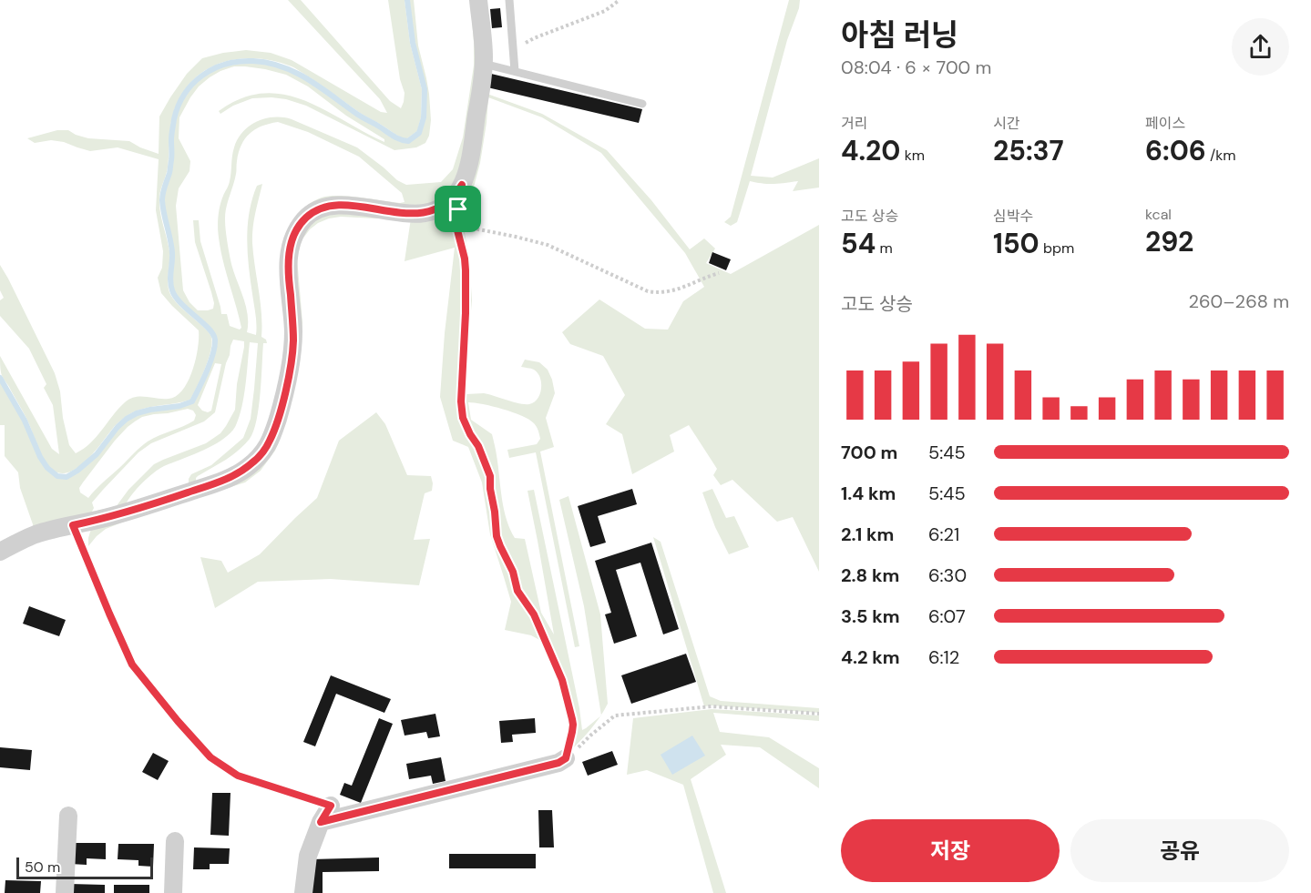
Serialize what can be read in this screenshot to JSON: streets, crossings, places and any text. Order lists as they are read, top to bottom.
{
  "scale_bar": "50 m",
  "page": {
    "heading": ["아침 러닝", "08:04 · 6 × 700 m"],
    "stats": [
      ["거리", "4.20 km"],
      ["시간", "25:37"],
      ["페이스", "6:06 /km"],
      ["고도 상승", "54 m"],
      ["심박수", "150 bpm"],
      ["kcal", "292"]
    ],
    "chart": ["고도 상승", "260–268 m"],
    "list": [
      {
        "name": "700 m",
        "note": "5:45"
      },
      {
        "name": "1.4 km",
        "note": "5:45"
      },
      {
        "name": "2.1 km",
        "note": "6:21"
      },
      {
        "name": "2.8 km",
        "note": "6:30"
      },
      {
        "name": "3.5 km",
        "note": "6:07"
      },
      {
        "name": "4.2 km",
        "note": "6:12"
      }
    ],
    "buttons": ["저장", "공유"],
    "scale": "50 m"
  }
}
